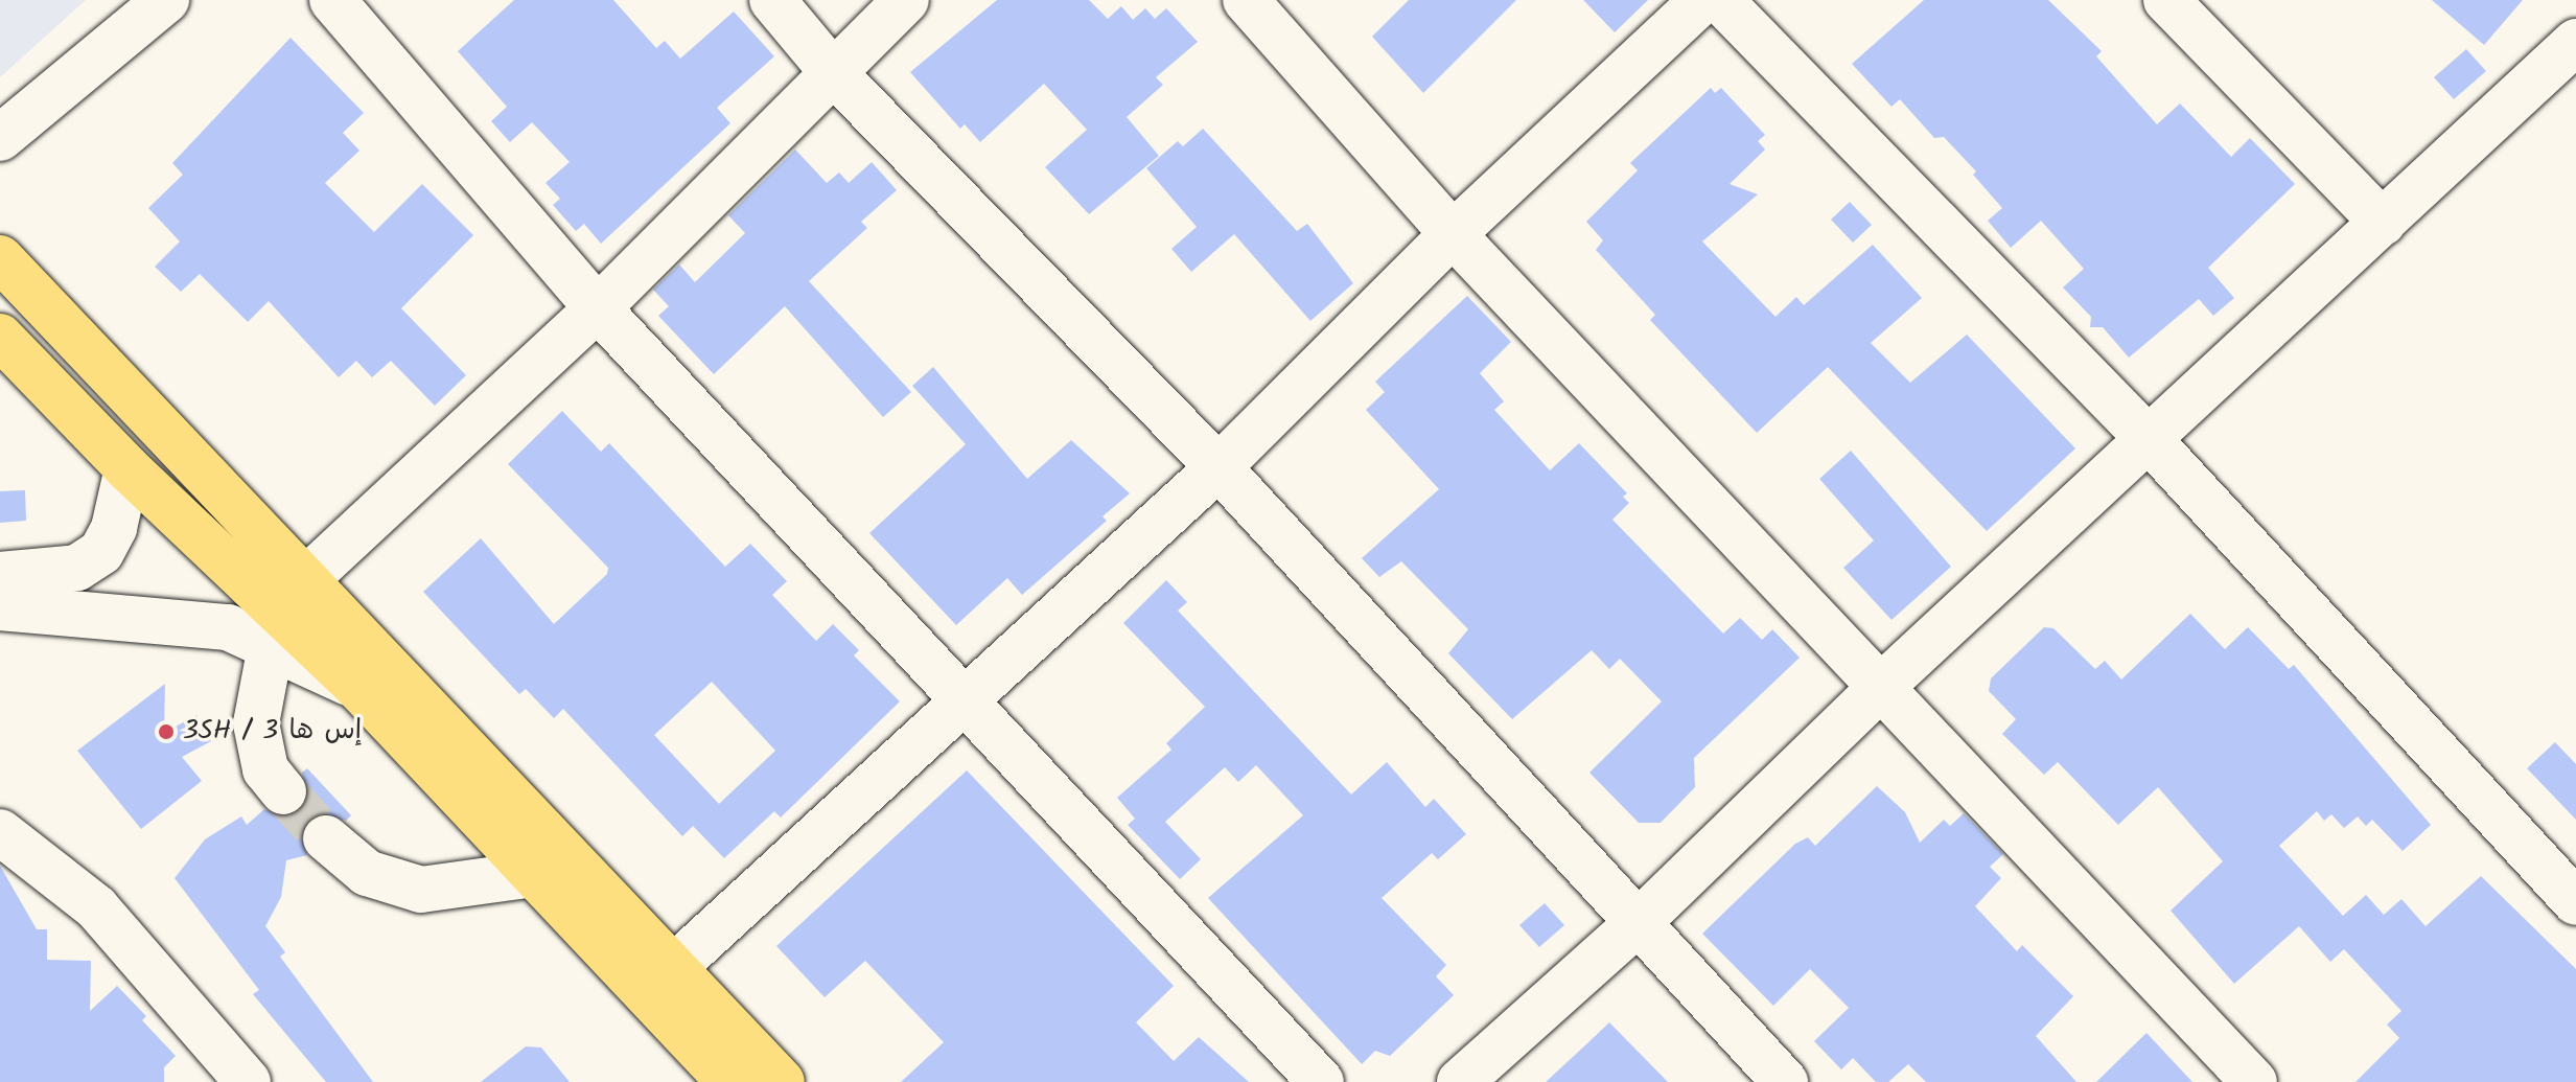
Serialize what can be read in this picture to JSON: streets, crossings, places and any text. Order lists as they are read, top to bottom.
{
  "places": ["3SH / 3 إس ها"]
}
